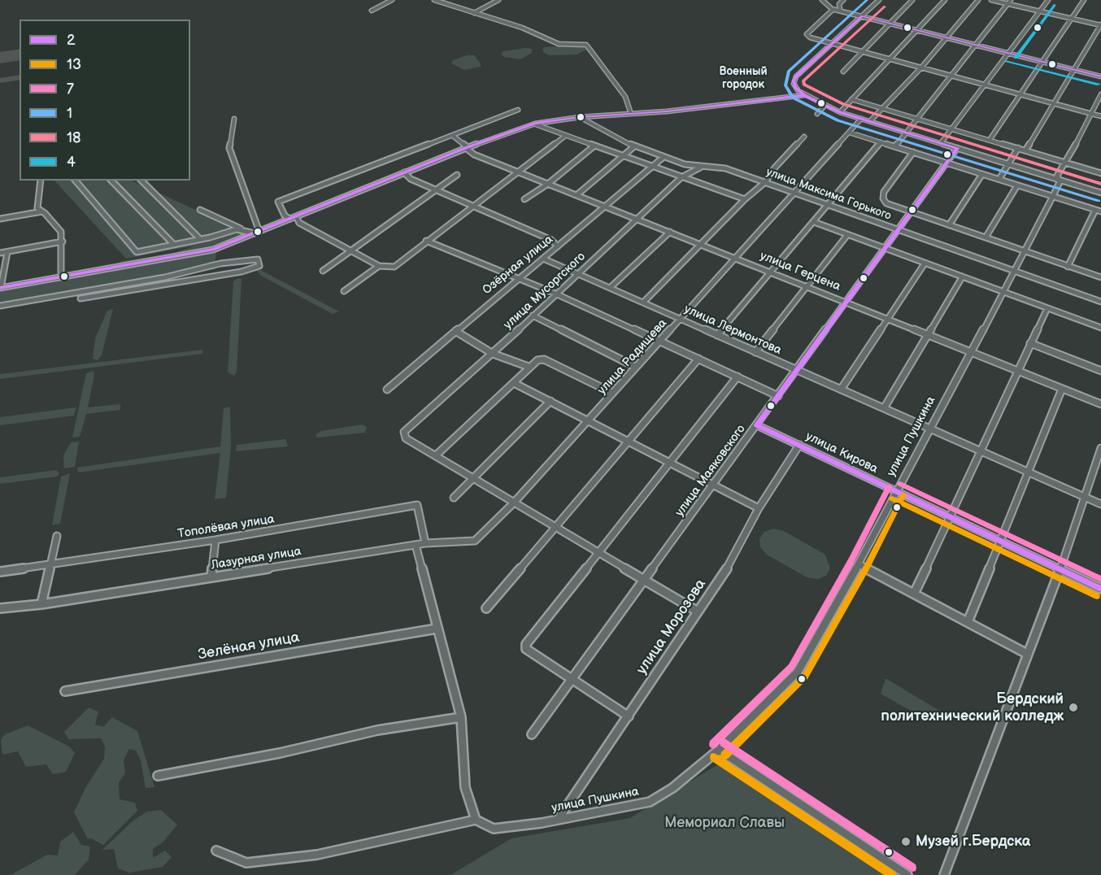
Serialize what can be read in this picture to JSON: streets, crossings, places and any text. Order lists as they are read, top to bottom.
{
  "streets": {
    "street": [
      "улица Максима Горького",
      "Озёрная улица",
      "улица Герцена",
      "улица Мусоргского",
      "улица Лермонтова",
      "улица Радищева",
      "улица Пушкина",
      "улица Кирова",
      "улица Маяковского",
      "Тополёвая улица",
      "Лазурная улица",
      "улица Морозова",
      "Зелёная улица"
    ]
  },
  "crossings": [
    ["улица Максима Горького", "Озёрная улица"],
    ["улица Максима Горького", "улица Мусоргского"],
    ["улица Максима Горького", "улица Радищева"],
    ["улица Максима Горького", "улица Пушкина"],
    ["улица Максима Горького", "улица Маяковского"],
    ["Озёрная улица", "улица Герцена"],
    ["Озёрная улица", "улица Лермонтова"],
    ["улица Герцена", "улица Мусоргского"],
    ["улица Герцена", "улица Радищева"],
    ["улица Герцена", "улица Пушкина"],
    ["улица Герцена", "улица Маяковского"],
    ["улица Мусоргского", "улица Лермонтова"],
    ["улица Лермонтова", "улица Радищева"],
    ["улица Лермонтова", "улица Пушкина"],
    ["улица Лермонтова", "улица Маяковского"],
    ["улица Радищева", "Лазурная улица"],
    ["улица Пушкина", "улица Кирова"],
    ["улица Пушкина", "улица Морозова"],
    ["улица Кирова", "улица Маяковского"],
    ["улица Кирова", "улица Морозова"],
    ["Тополёвая улица", "Лазурная улица"]
  ],
  "districts": ["Военный городок"],
  "parks": ["Мемориал Славы"],
  "places": ["Бердский политехнический колледж", "Музей г.Бердска"],
  "lines": [
    "transit line 1",
    "transit line 4",
    "transit line 18",
    "transit line 2",
    "transit line 7",
    "transit line 13"
  ],
  "legend": [
    "2",
    "13",
    "7",
    "1",
    "18",
    "4"
  ]
}
